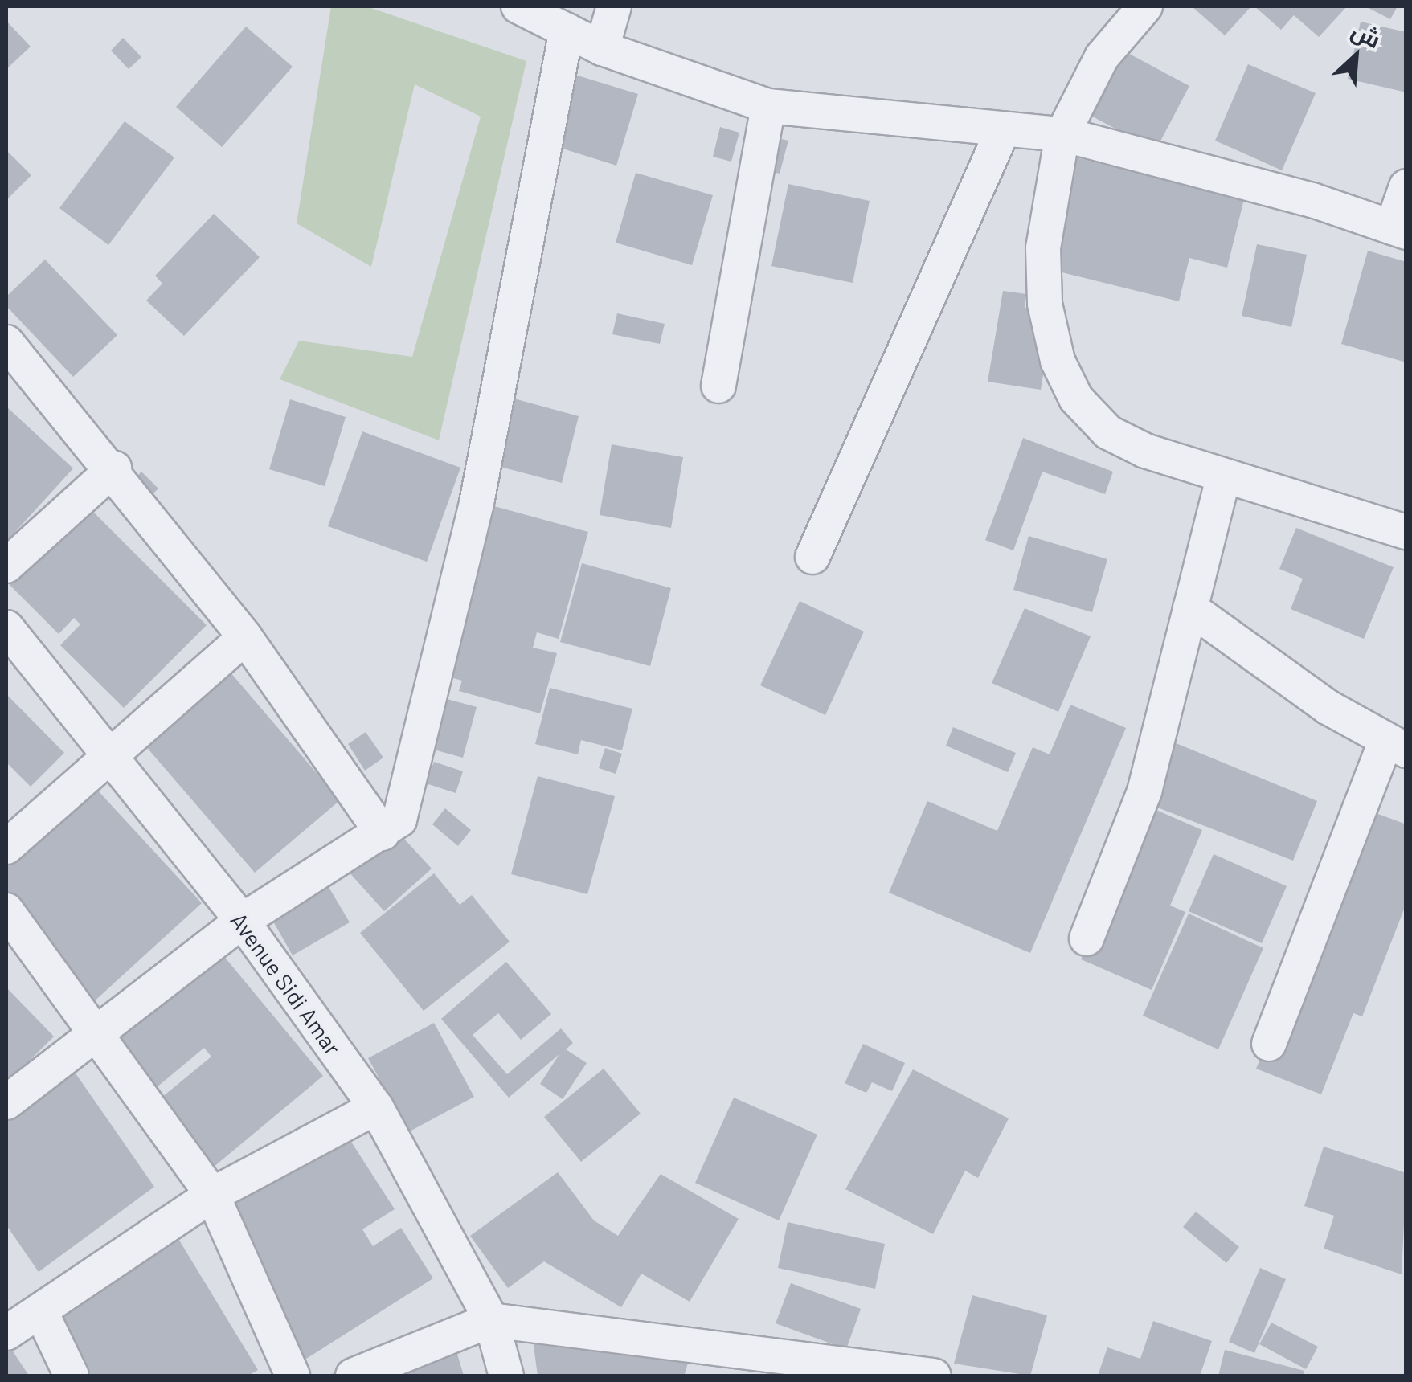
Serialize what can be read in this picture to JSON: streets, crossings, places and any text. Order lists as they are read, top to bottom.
{
  "streets": {
    "street": ["Avenue Sidi Amar"]
  },
  "north": "top right"
}
